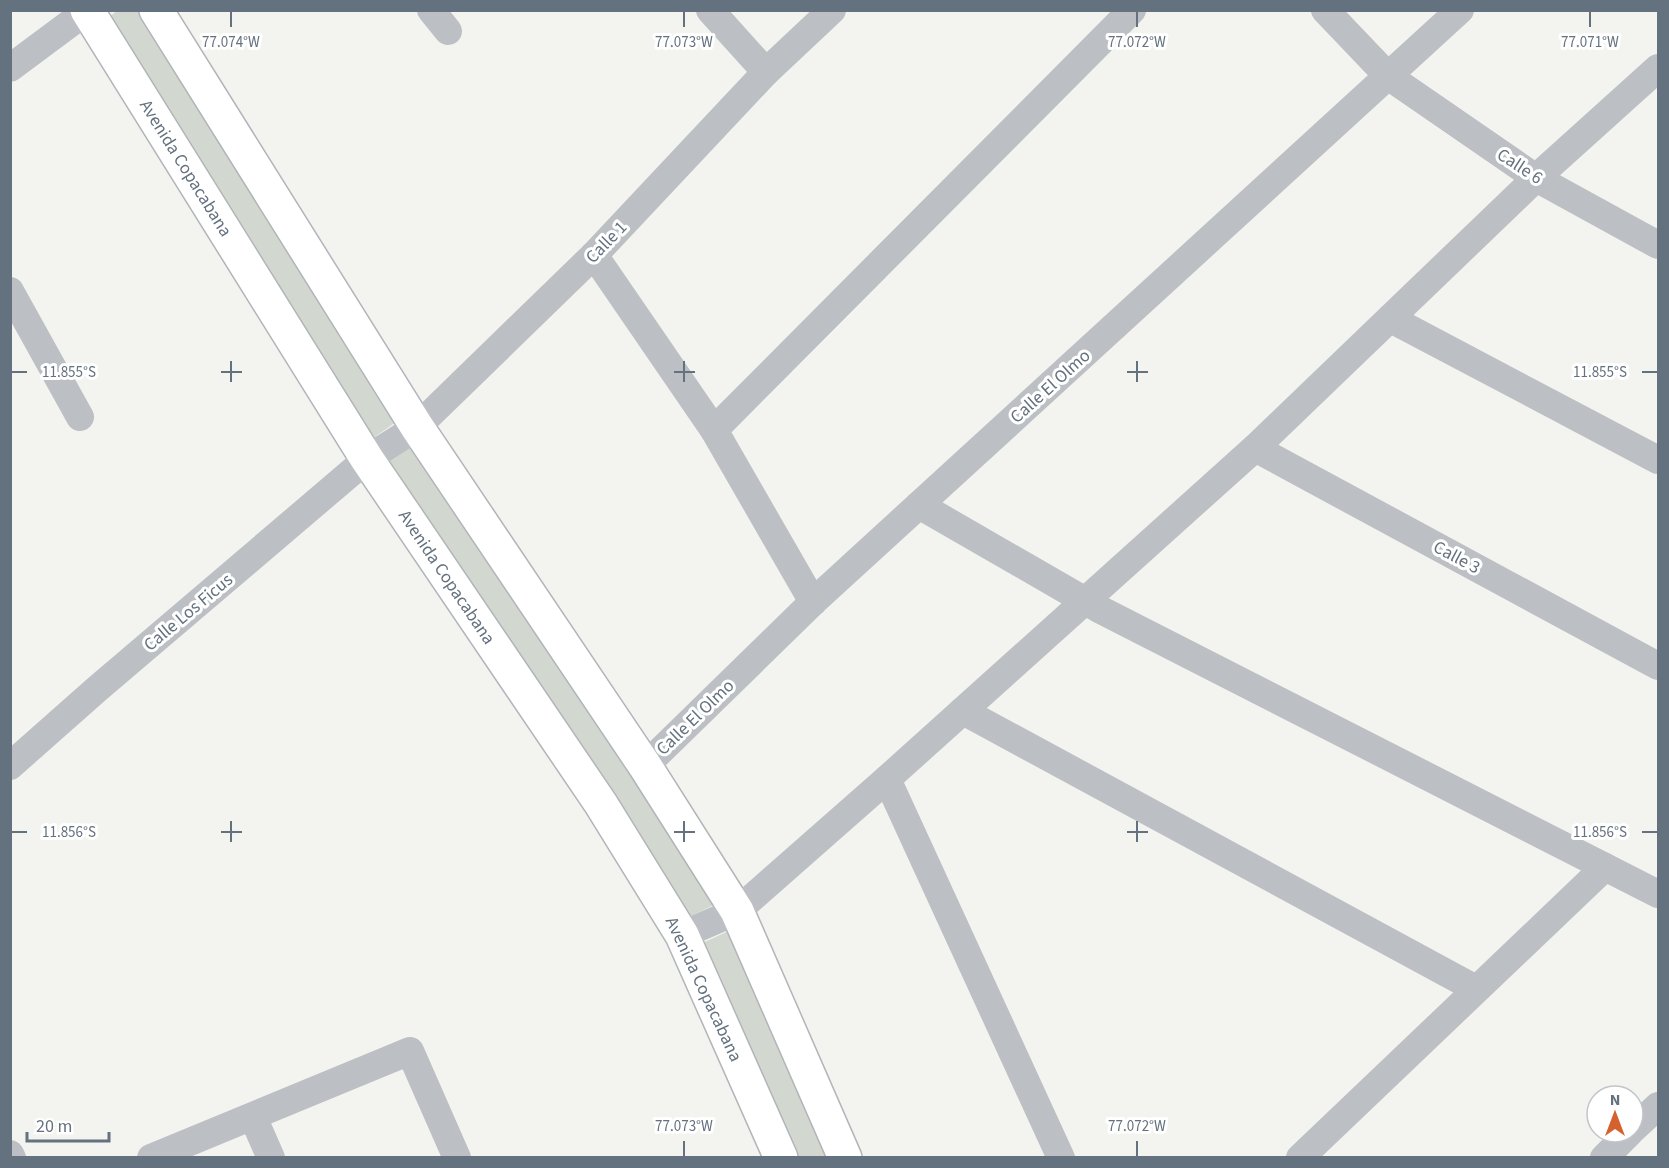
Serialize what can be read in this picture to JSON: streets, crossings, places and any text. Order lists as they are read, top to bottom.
{
  "streets": {
    "main road": ["Avenida Copacabana"],
    "street": [
      "Calle 6",
      "Calle 1",
      "Calle El Olmo",
      "Calle 3",
      "Calle Los Ficus"
    ]
  },
  "crossings": [
    ["Calle 6", "Calle El Olmo"],
    ["Avenida Copacabana", "Calle 1"],
    ["Avenida Copacabana", "Calle Los Ficus"],
    ["Calle 1", "Calle Los Ficus"]
  ],
  "scale_bar": "20 m",
  "north": "top",
  "coordinates": [
    "77.074°W",
    "77.073°W",
    "77.072°W",
    "77.071°W",
    "11.855°S",
    "11.856°S"
  ]
}
